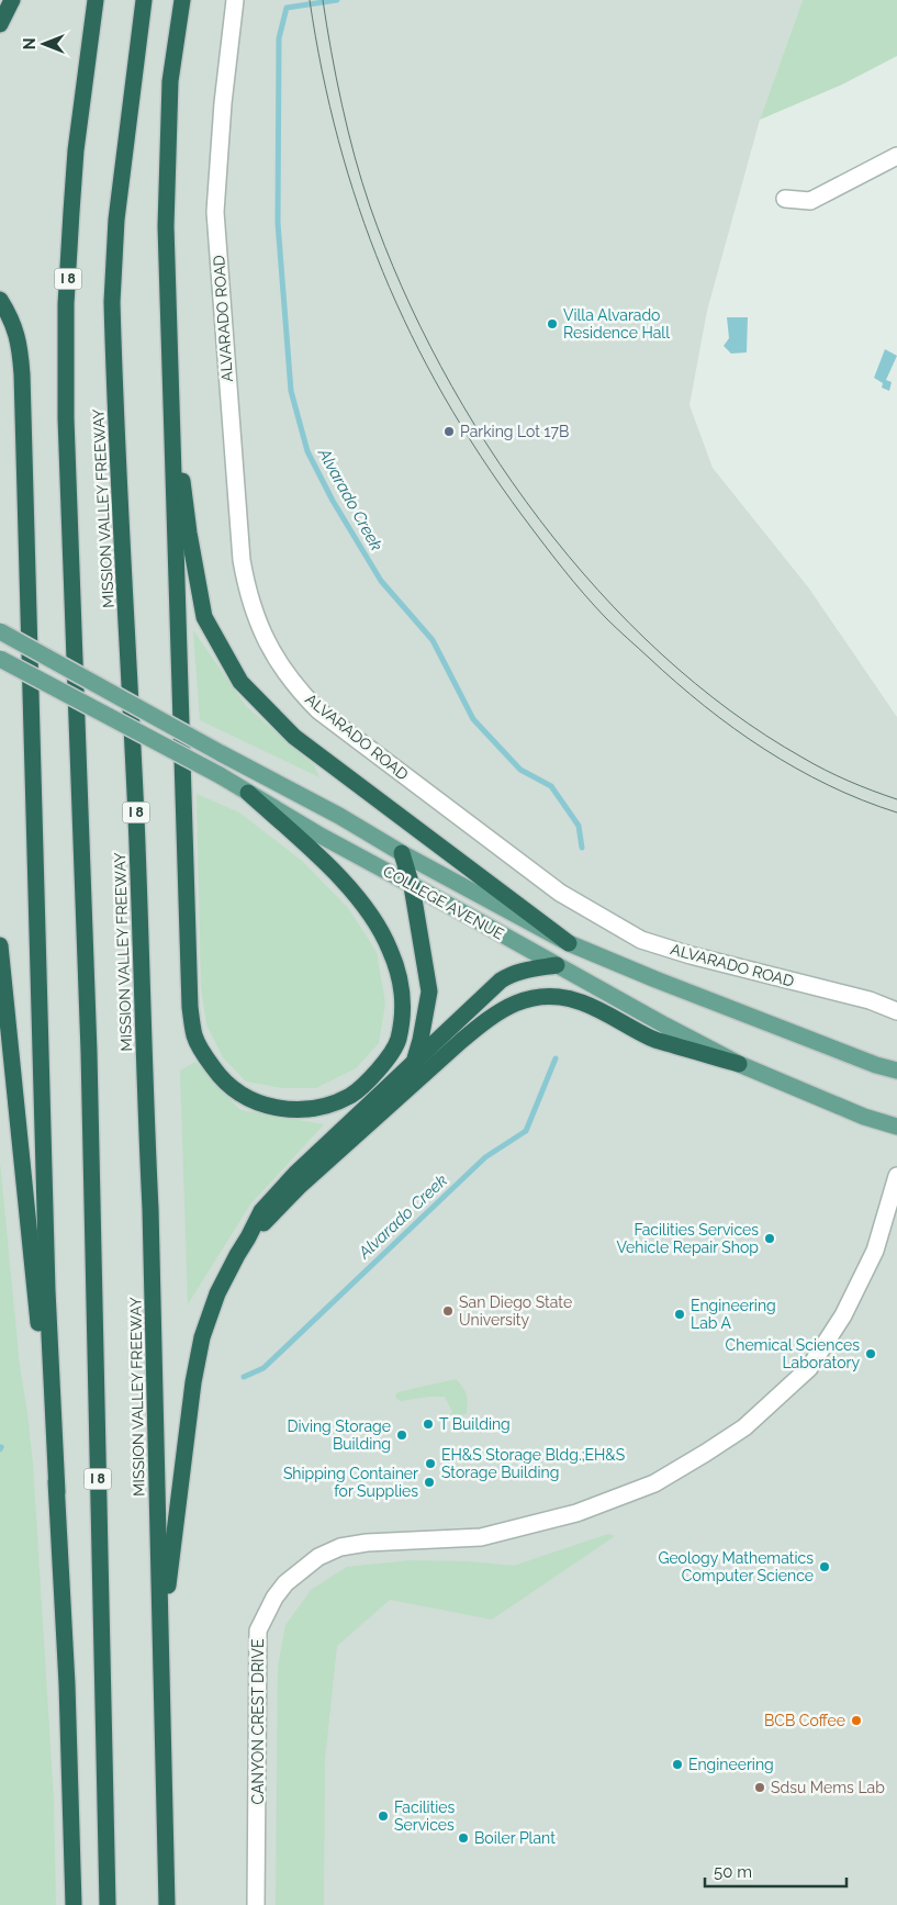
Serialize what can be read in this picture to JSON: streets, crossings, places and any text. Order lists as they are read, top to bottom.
{
  "streets": {
    "highway": ["I 8", "MISSION VALLEY FREEWAY"],
    "main road": ["COLLEGE AVENUE"],
    "street": ["ALVARADO ROAD", "CANYON CREST DRIVE"]
  },
  "water": ["Alvarado Creek"],
  "places": [
    "Villa Alvarado Residence Hall",
    "Parking Lot 17B",
    "Facilities Services Vehicle Repair Shop",
    "San Diego State University",
    "Engineering Lab A",
    "Chemical Sciences Laboratory",
    "T Building",
    "Diving Storage Building",
    "EH&S Storage Bldg.;EH&S Storage Building",
    "Shipping Container for Supplies",
    "Geology Mathematics Computer Science",
    "BCB Coffee",
    "Engineering",
    "Sdsu Mems Lab",
    "Facilities Services",
    "Boiler Plant"
  ],
  "scale_bar": "50 m",
  "north": "left"
}
